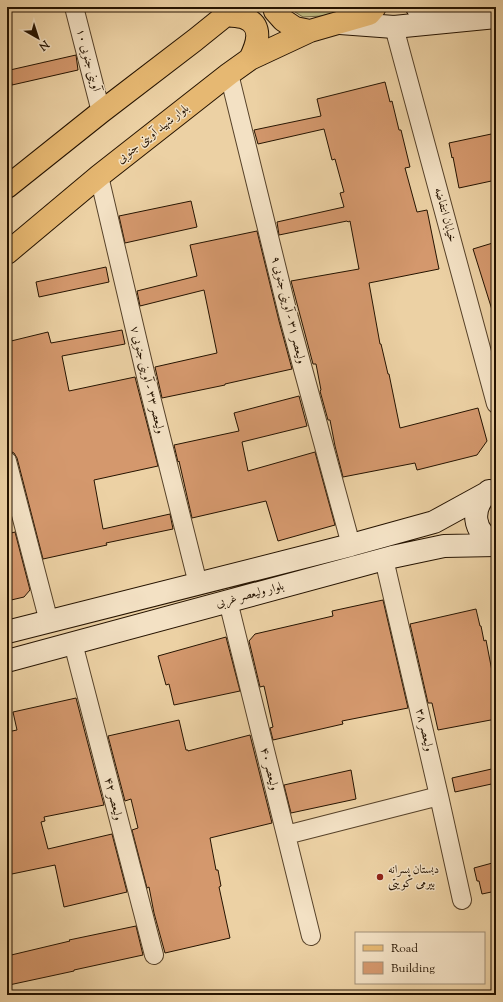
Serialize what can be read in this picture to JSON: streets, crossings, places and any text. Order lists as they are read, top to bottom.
{
  "streets": {
    "main road": ["بلوار شهید آوینی جنوبی", "بلوار ولیعصر غربی"],
    "street": [
      "آوینی جنوبی ۱۰",
      "خیابان انتفاضه",
      "ولیعصر ۳۱ - آوینی جنوبی ۹",
      "ولیعصر ۳۳ - آوینی جنوبی ۷",
      "ولیعصر ۳۸",
      "ولیعصر ۴۰",
      "ولیعصر ۴۲"
    ]
  },
  "crossings": [
    ["بلوار شهید آوینی جنوبی", "ولیعصر ۳۱ - آوینی جنوبی ۹"],
    ["بلوار شهید آوینی جنوبی", "ولیعصر ۳۳ - آوینی جنوبی ۷"],
    ["ولیعصر ۳۱ - آوینی جنوبی ۹", "بلوار ولیعصر غربی"],
    ["ولیعصر ۳۳ - آوینی جنوبی ۷", "بلوار ولیعصر غربی"],
    ["بلوار ولیعصر غربی", "ولیعصر ۳۸"],
    ["بلوار ولیعصر غربی", "ولیعصر ۴۰"],
    ["بلوار ولیعصر غربی", "ولیعصر ۴۲"]
  ],
  "places": ["دبستان پسرانه بیرمی کویتی"],
  "legend": ["Road", "Building"],
  "north": "bottom right"
}
